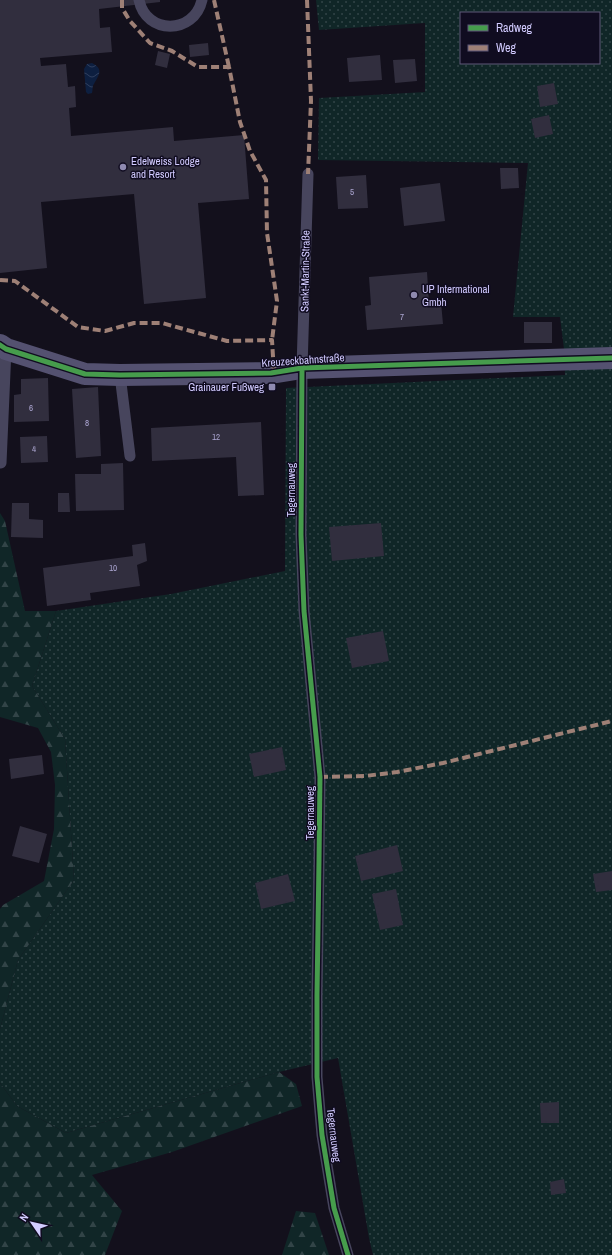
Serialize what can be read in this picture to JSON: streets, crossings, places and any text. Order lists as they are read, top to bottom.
{
  "streets": {
    "street": ["Kreuzeckbahnstraße"],
    "lane": ["Sankt-Martin-Straße", "Tegernauweg"]
  },
  "crossings": [
    ["Sankt-Martin-Straße", "Kreuzeckbahnstraße"],
    ["Sankt-Martin-Straße", "Tegernauweg"],
    ["Kreuzeckbahnstraße", "Tegernauweg"]
  ],
  "places": {
    "other": ["Edelweiss Lodge and Resort", "UP Intermational Gmbh"],
    "transit": ["Grainauer Fußweg"]
  },
  "house_numbers": [
    "5",
    "7",
    "6",
    "8",
    "12",
    "4",
    "10"
  ],
  "legend": ["Radweg", "Weg"],
  "north": "top left"
}
